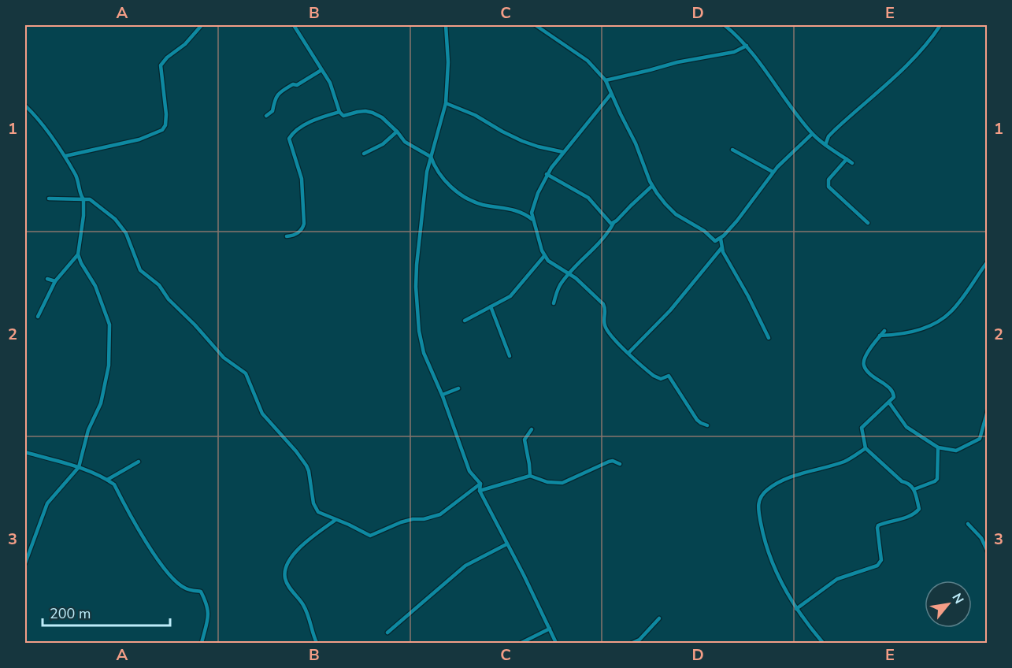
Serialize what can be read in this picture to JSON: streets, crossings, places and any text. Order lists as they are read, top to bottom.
{
  "scale_bar": "200 m",
  "north": "top right",
  "grid": {
    "columns": [
      "A",
      "B",
      "C",
      "D",
      "E"
    ],
    "rows": ["1", "2", "3"]
  }
}
